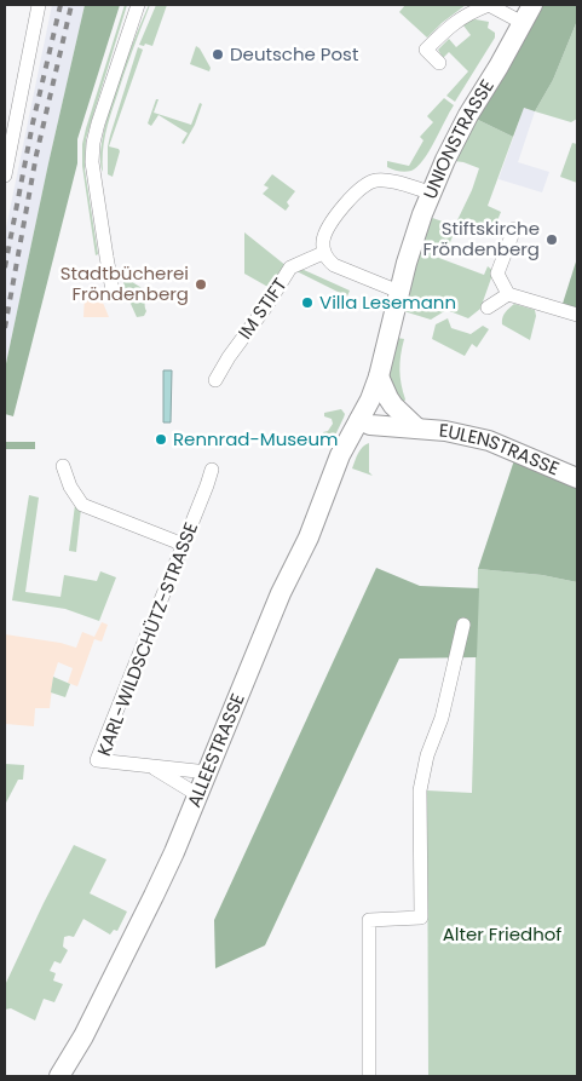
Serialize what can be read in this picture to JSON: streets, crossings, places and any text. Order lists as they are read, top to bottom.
{
  "streets": {
    "main road": ["UNIONSTRASSE", "EULENSTRASSE", "ALLEESTRASSE"],
    "street": ["IM STIFT", "KARL-WILDSCHÜTZ-STRASSE"]
  },
  "crossings": [
    ["UNIONSTRASSE", "EULENSTRASSE"],
    ["UNIONSTRASSE", "ALLEESTRASSE"],
    ["EULENSTRASSE", "ALLEESTRASSE"],
    ["KARL-WILDSCHÜTZ-STRASSE", "ALLEESTRASSE"]
  ],
  "parks": ["Alter Friedhof"],
  "places": [
    "Deutsche Post",
    "Stiftskirche Fröndenberg",
    "Stadtbücherei Fröndenberg",
    "Villa Lesemann",
    "Rennrad-Museum"
  ]
}
